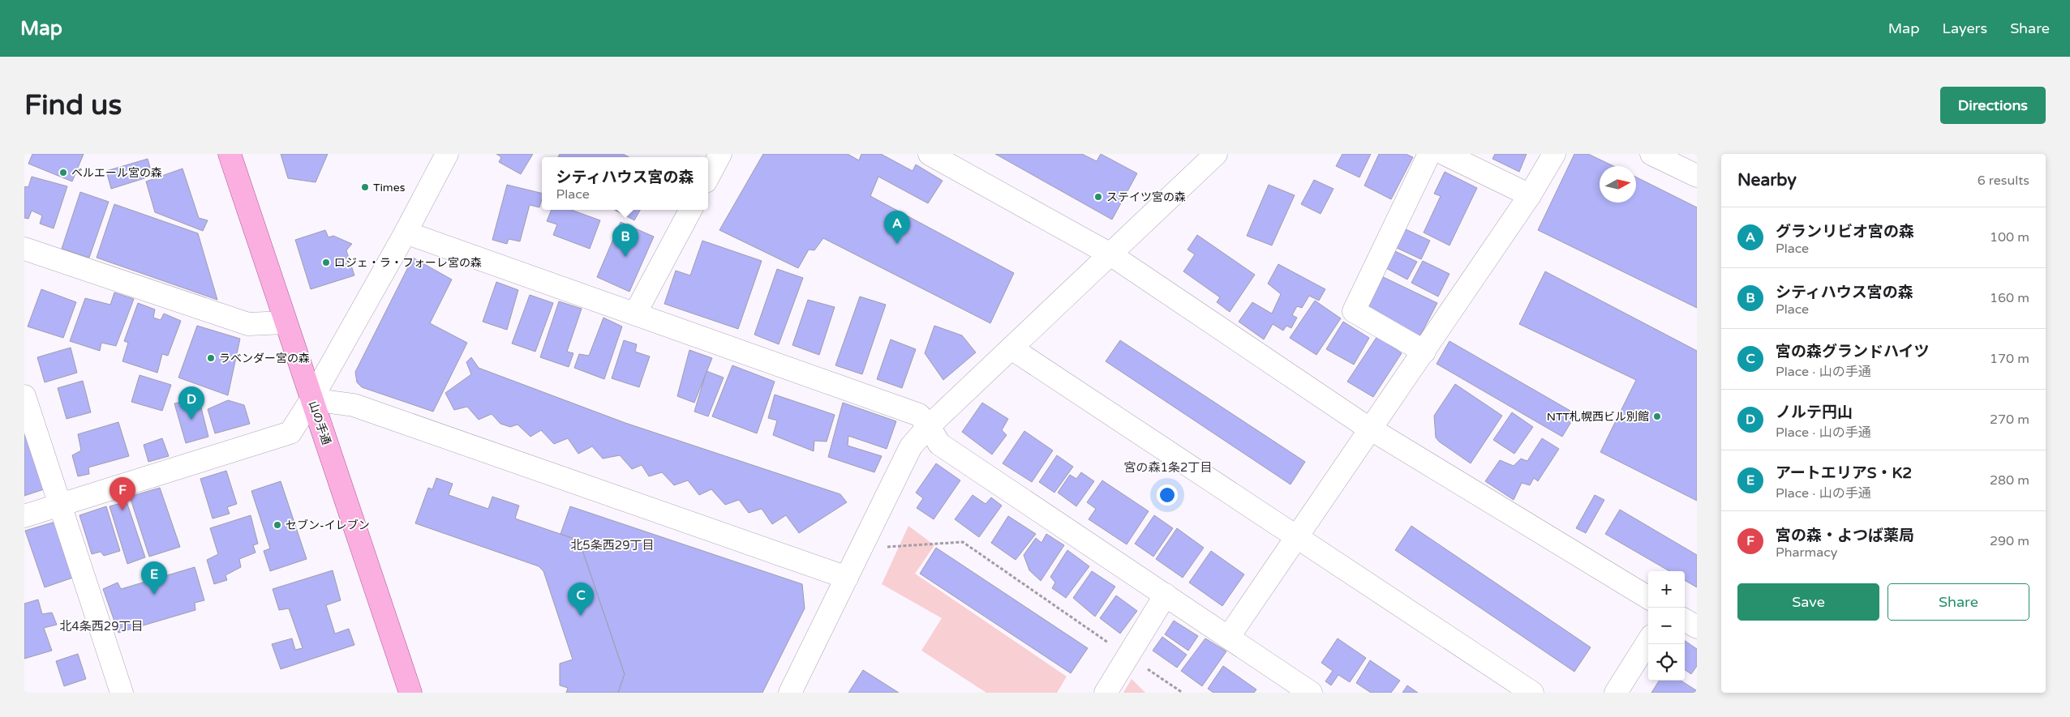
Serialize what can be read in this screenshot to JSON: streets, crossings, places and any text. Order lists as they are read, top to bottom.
{
  "streets": {
    "main road": ["山の手通"]
  },
  "districts": ["宮の森1条2丁目", "北5条西29丁目", "北4条西29丁目"],
  "places": [
    "ベルエール宮の森",
    "Times",
    "ステイツ宮の森",
    "ロジェ・ラ・フォーレ宮の森",
    "ラベンダー宮の森",
    "NTT札幌西ビル別館",
    "セブン-イレブン"
  ],
  "north": "right",
  "page": {
    "header": "Map",
    "nav": ["Map", "Layers", "Share"],
    "buttons": [
      "Directions",
      ["Save", "Share"]
    ],
    "title": "Find us",
    "heading": ["Nearby", "6 results"],
    "popup": ["シティハウス宮の森", "Place"],
    "list": [
      {
        "mark": "A",
        "name": "グランリビオ宮の森",
        "note": "Place",
        "value": "100 m"
      },
      {
        "mark": "B",
        "name": "シティハウス宮の森",
        "note": "Place",
        "value": "160 m"
      },
      {
        "mark": "C",
        "name": "宮の森グランドハイツ",
        "note": "Place · 山の手通",
        "value": "170 m"
      },
      {
        "mark": "D",
        "name": "ノルテ円山",
        "note": "Place · 山の手通",
        "value": "270 m"
      },
      {
        "mark": "E",
        "name": "アートエリアS・K2",
        "note": "Place · 山の手通",
        "value": "280 m"
      },
      {
        "mark": "F",
        "name": "宮の森・よつば薬局",
        "note": "Pharmacy",
        "value": "290 m"
      }
    ],
    "pins": [
      "A",
      "B",
      "D",
      "F",
      "E",
      "C"
    ],
    "map_buttons": ["+", "−"]
  }
}
